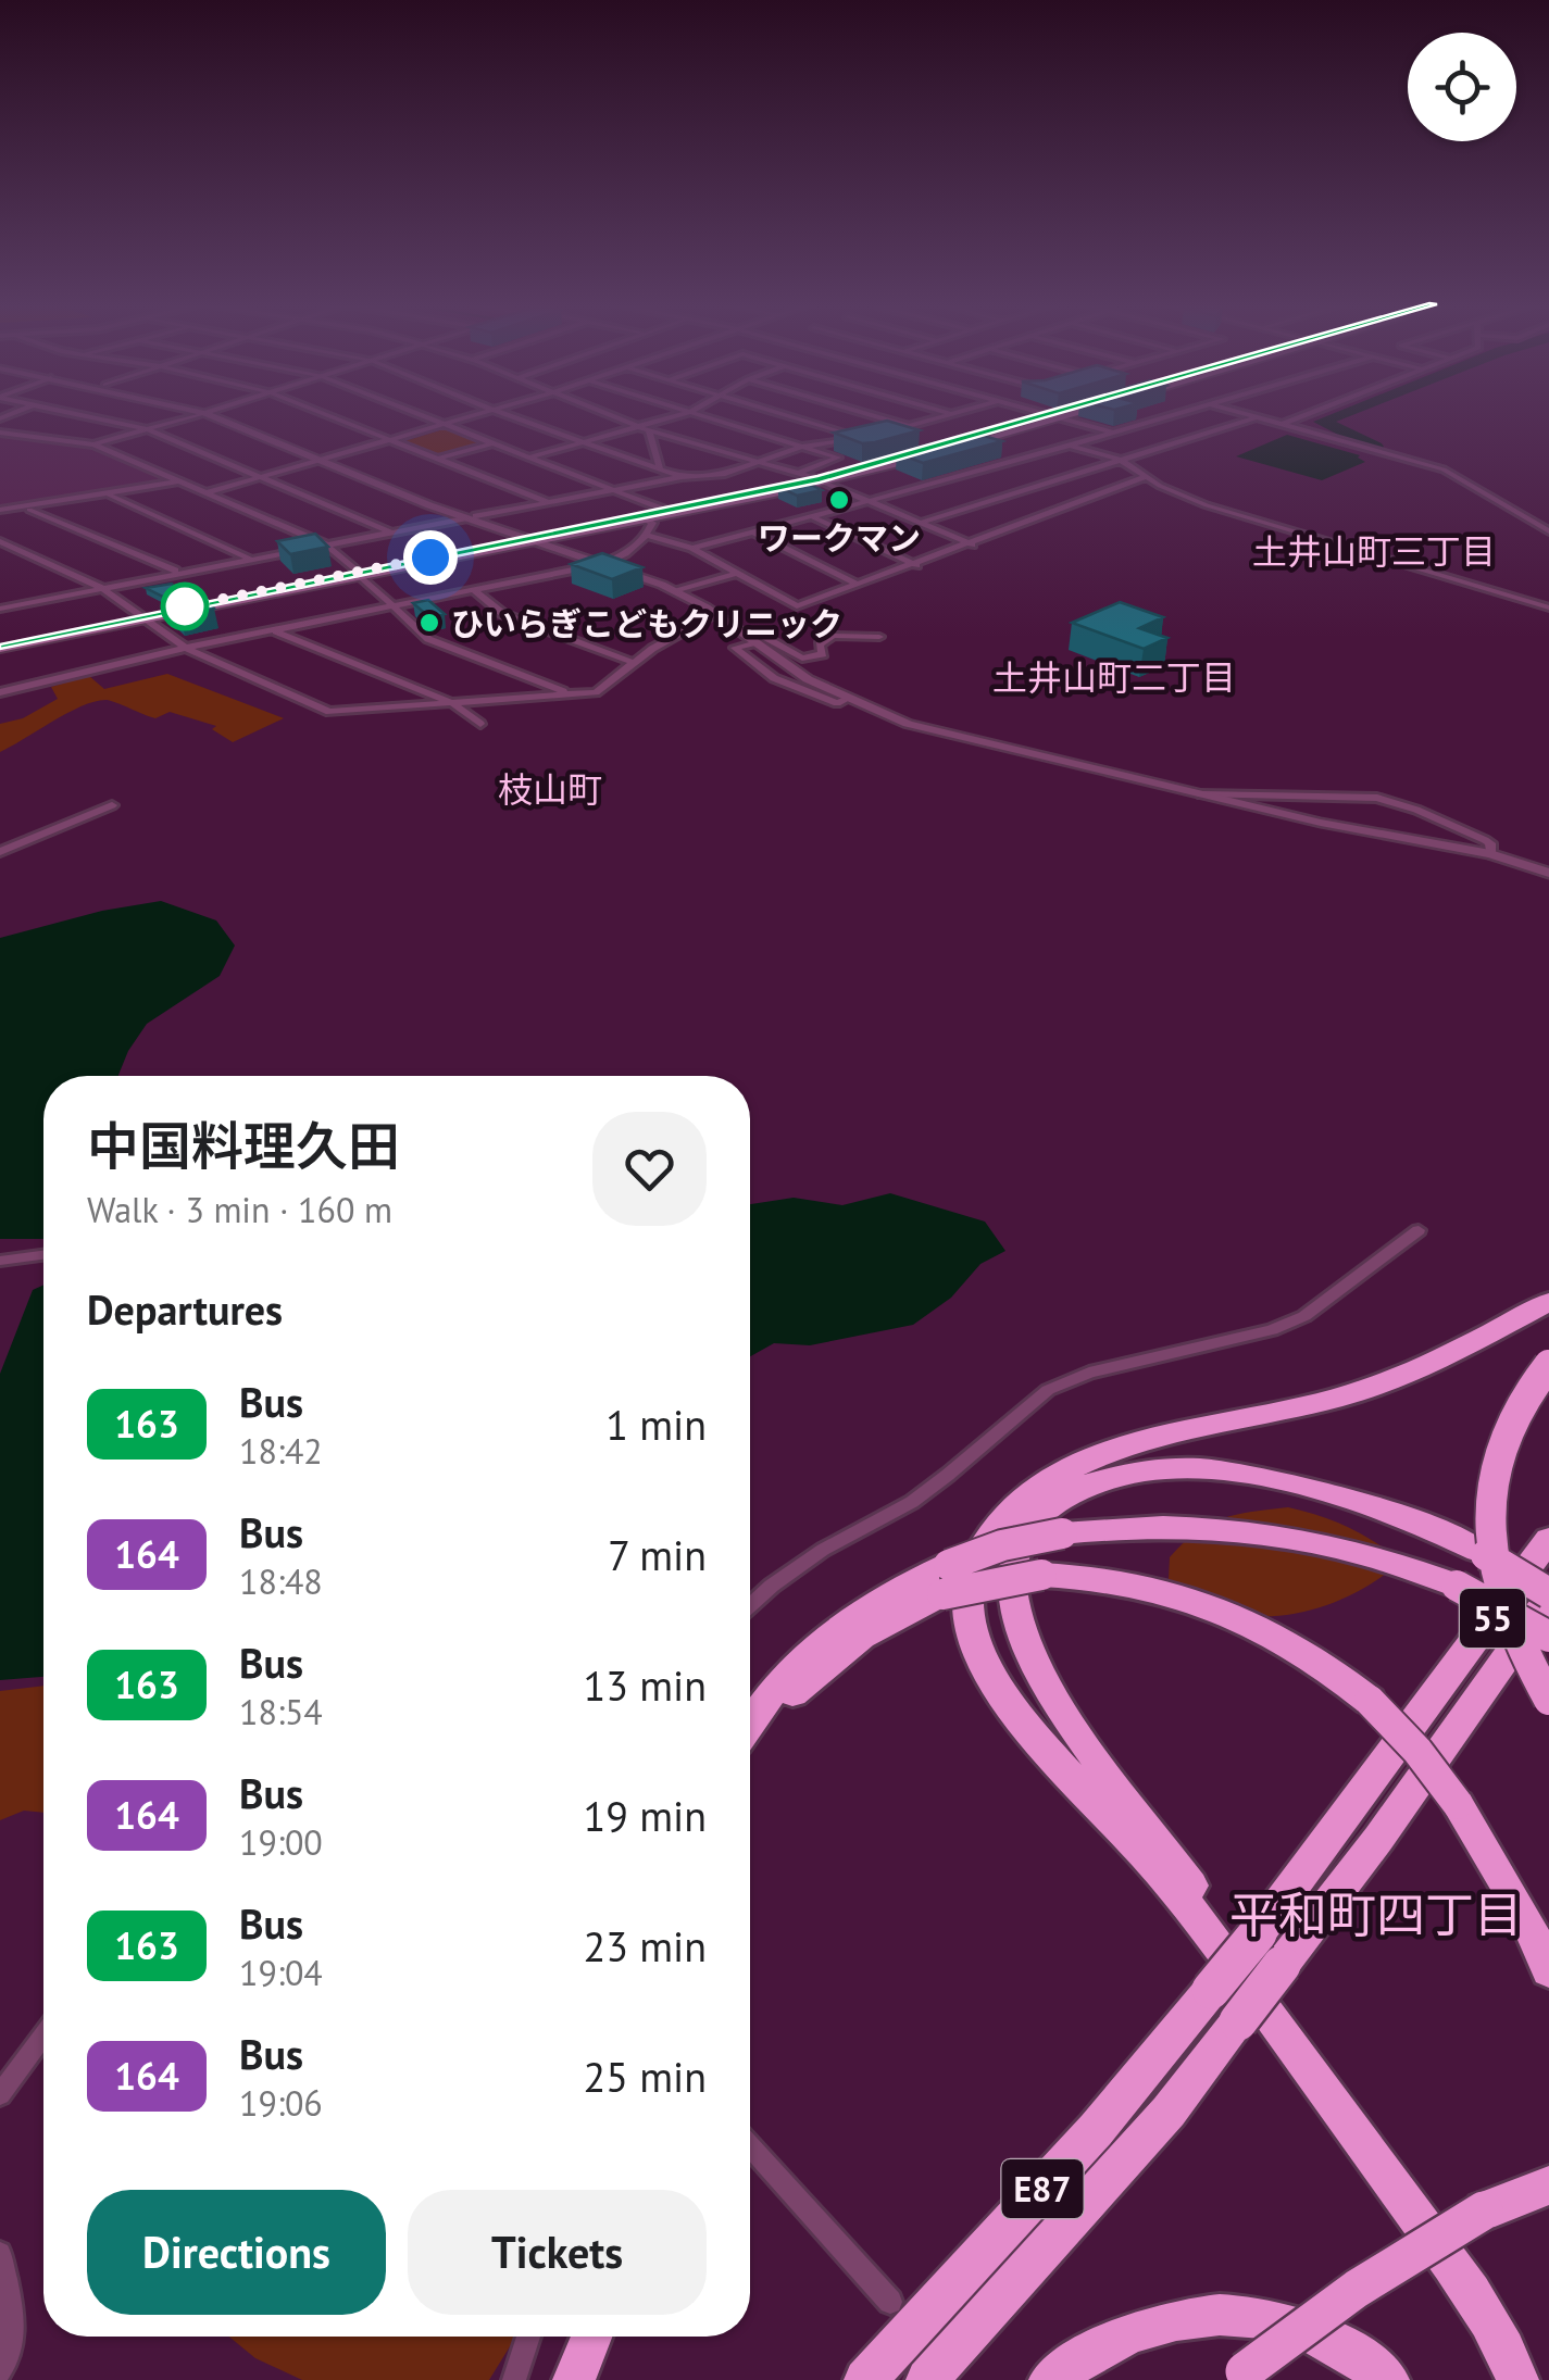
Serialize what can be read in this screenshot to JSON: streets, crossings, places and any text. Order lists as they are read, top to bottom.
{
  "streets": {
    "highway": ["55", "E87"]
  },
  "crossings": [
    ["55", "E87"]
  ],
  "districts": [
    "土井山町三丁目",
    "土井山町二丁目",
    "枝山町",
    "平和町四丁目"
  ],
  "places": ["ワークマン", "ひいらぎこどもクリニック"],
  "lines": ["bus line 163"],
  "page": {
    "heading": [
      ["中国料理久田", "Walk · 3 min · 160 m"],
      "Departures"
    ],
    "list": [
      {
        "mark": "163",
        "name": "Bus",
        "note": "18:42",
        "value": "1 min"
      },
      {
        "mark": "164",
        "name": "Bus",
        "note": "18:48",
        "value": "7 min"
      },
      {
        "mark": "163",
        "name": "Bus",
        "note": "18:54",
        "value": "13 min"
      },
      {
        "mark": "164",
        "name": "Bus",
        "note": "19:00",
        "value": "19 min"
      },
      {
        "mark": "163",
        "name": "Bus",
        "note": "19:04",
        "value": "23 min"
      },
      {
        "mark": "164",
        "name": "Bus",
        "note": "19:06",
        "value": "25 min"
      }
    ],
    "buttons": ["Directions", "Tickets"]
  }
}
